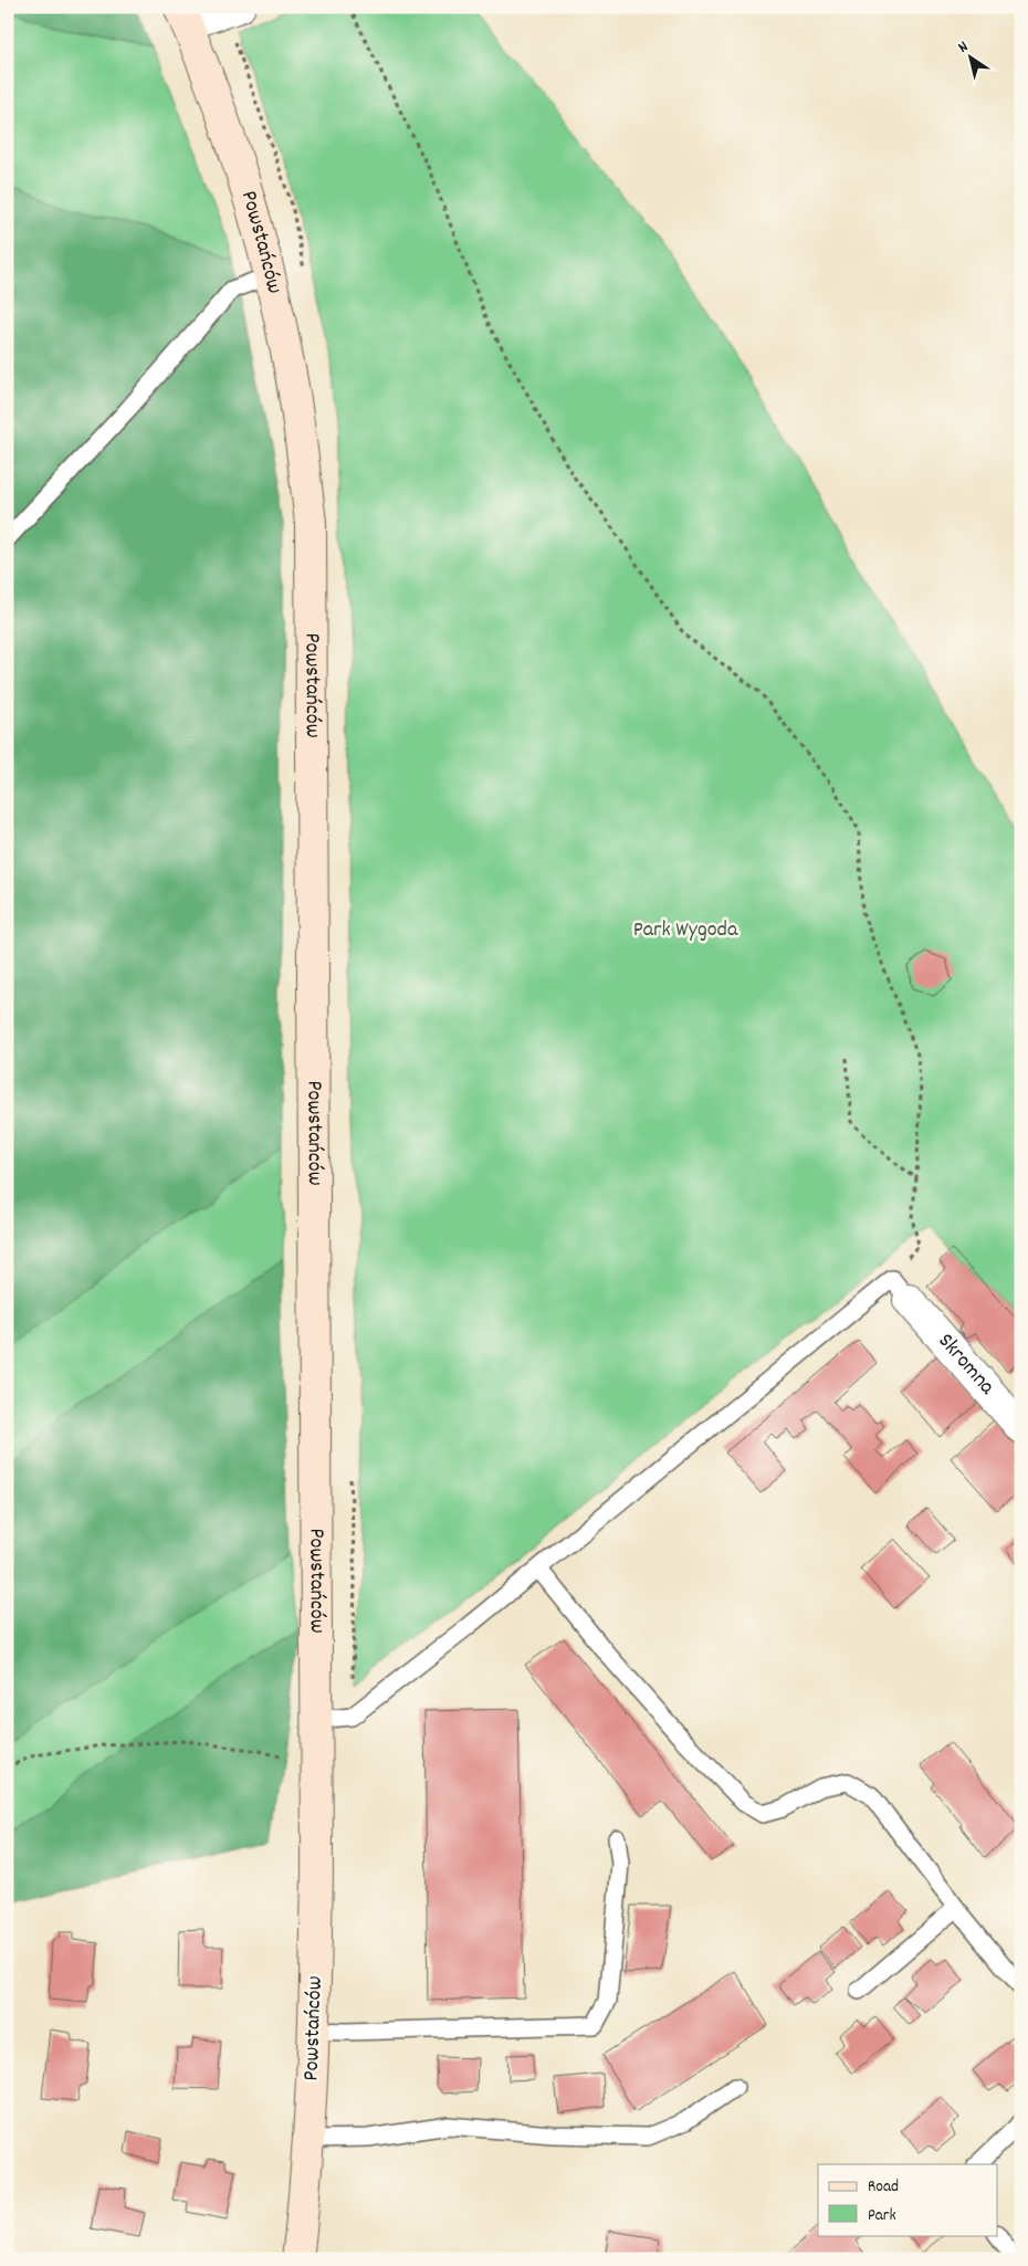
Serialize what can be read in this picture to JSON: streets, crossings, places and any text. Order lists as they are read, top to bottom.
{
  "streets": {
    "street": ["Powstańców", "Skromna"]
  },
  "parks": ["Park Wygoda"],
  "legend": ["Road", "Park"],
  "north": "top left"
}
